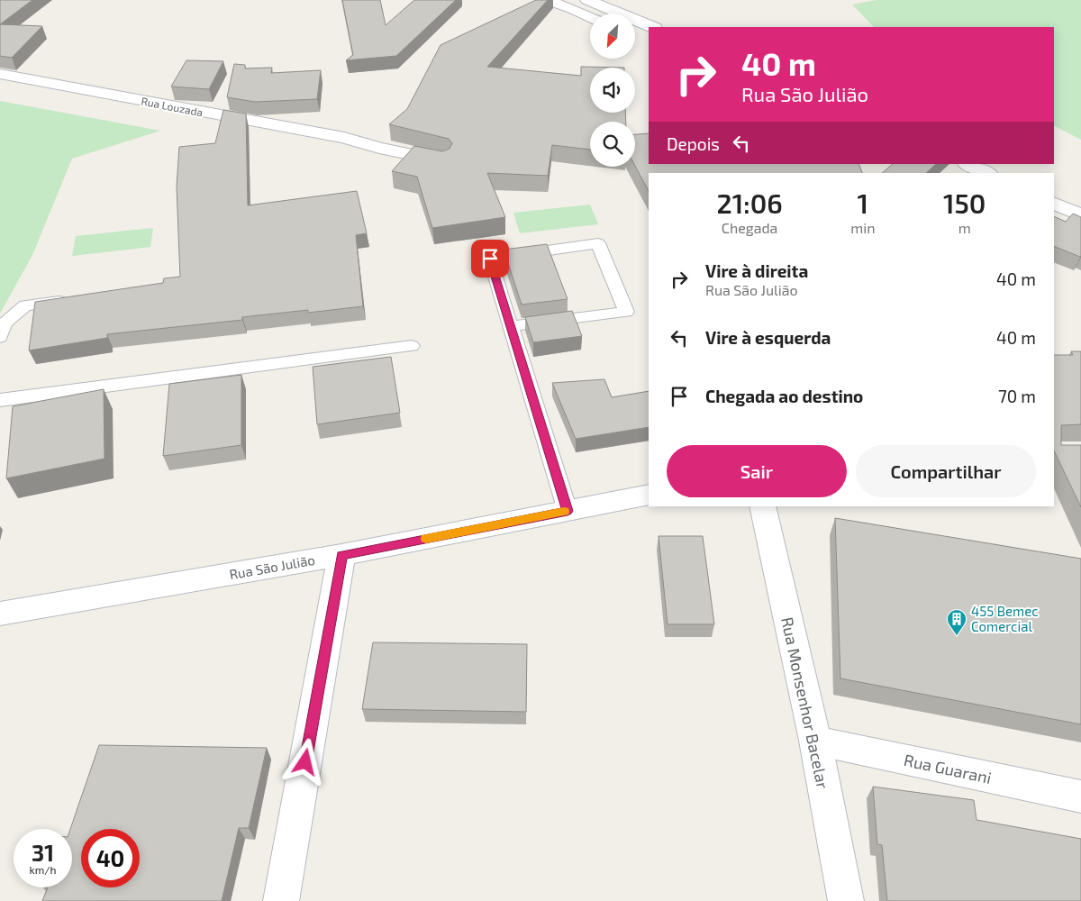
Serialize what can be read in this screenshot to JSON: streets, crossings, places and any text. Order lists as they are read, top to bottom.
{
  "streets": {
    "street": [
      "Rua Louzada",
      "Rua São Julião",
      "Rua Monsenhor Bacelar",
      "Rua Guarani"
    ]
  },
  "crossings": [
    ["Rua Monsenhor Bacelar", "Rua Guarani"]
  ],
  "places": {
    "building": ["455 Bemec Comercial"]
  },
  "north": "bottom left",
  "page": {
    "turn": ["40 m", "Rua São Julião"],
    "then": "Depois",
    "eta": [
      "21:06",
      "Chegada",
      "1",
      "min",
      "150",
      "m"
    ],
    "list": [
      {
        "name": "Vire à direita",
        "note": "Rua São Julião",
        "value": "40 m"
      },
      {
        "name": "Vire à esquerda",
        "value": "40 m"
      },
      {
        "name": "Chegada ao destino",
        "value": "70 m"
      }
    ],
    "buttons": ["Sair", "Compartilhar"],
    "speed": "31 km/h",
    "limit": "40"
  }
}
